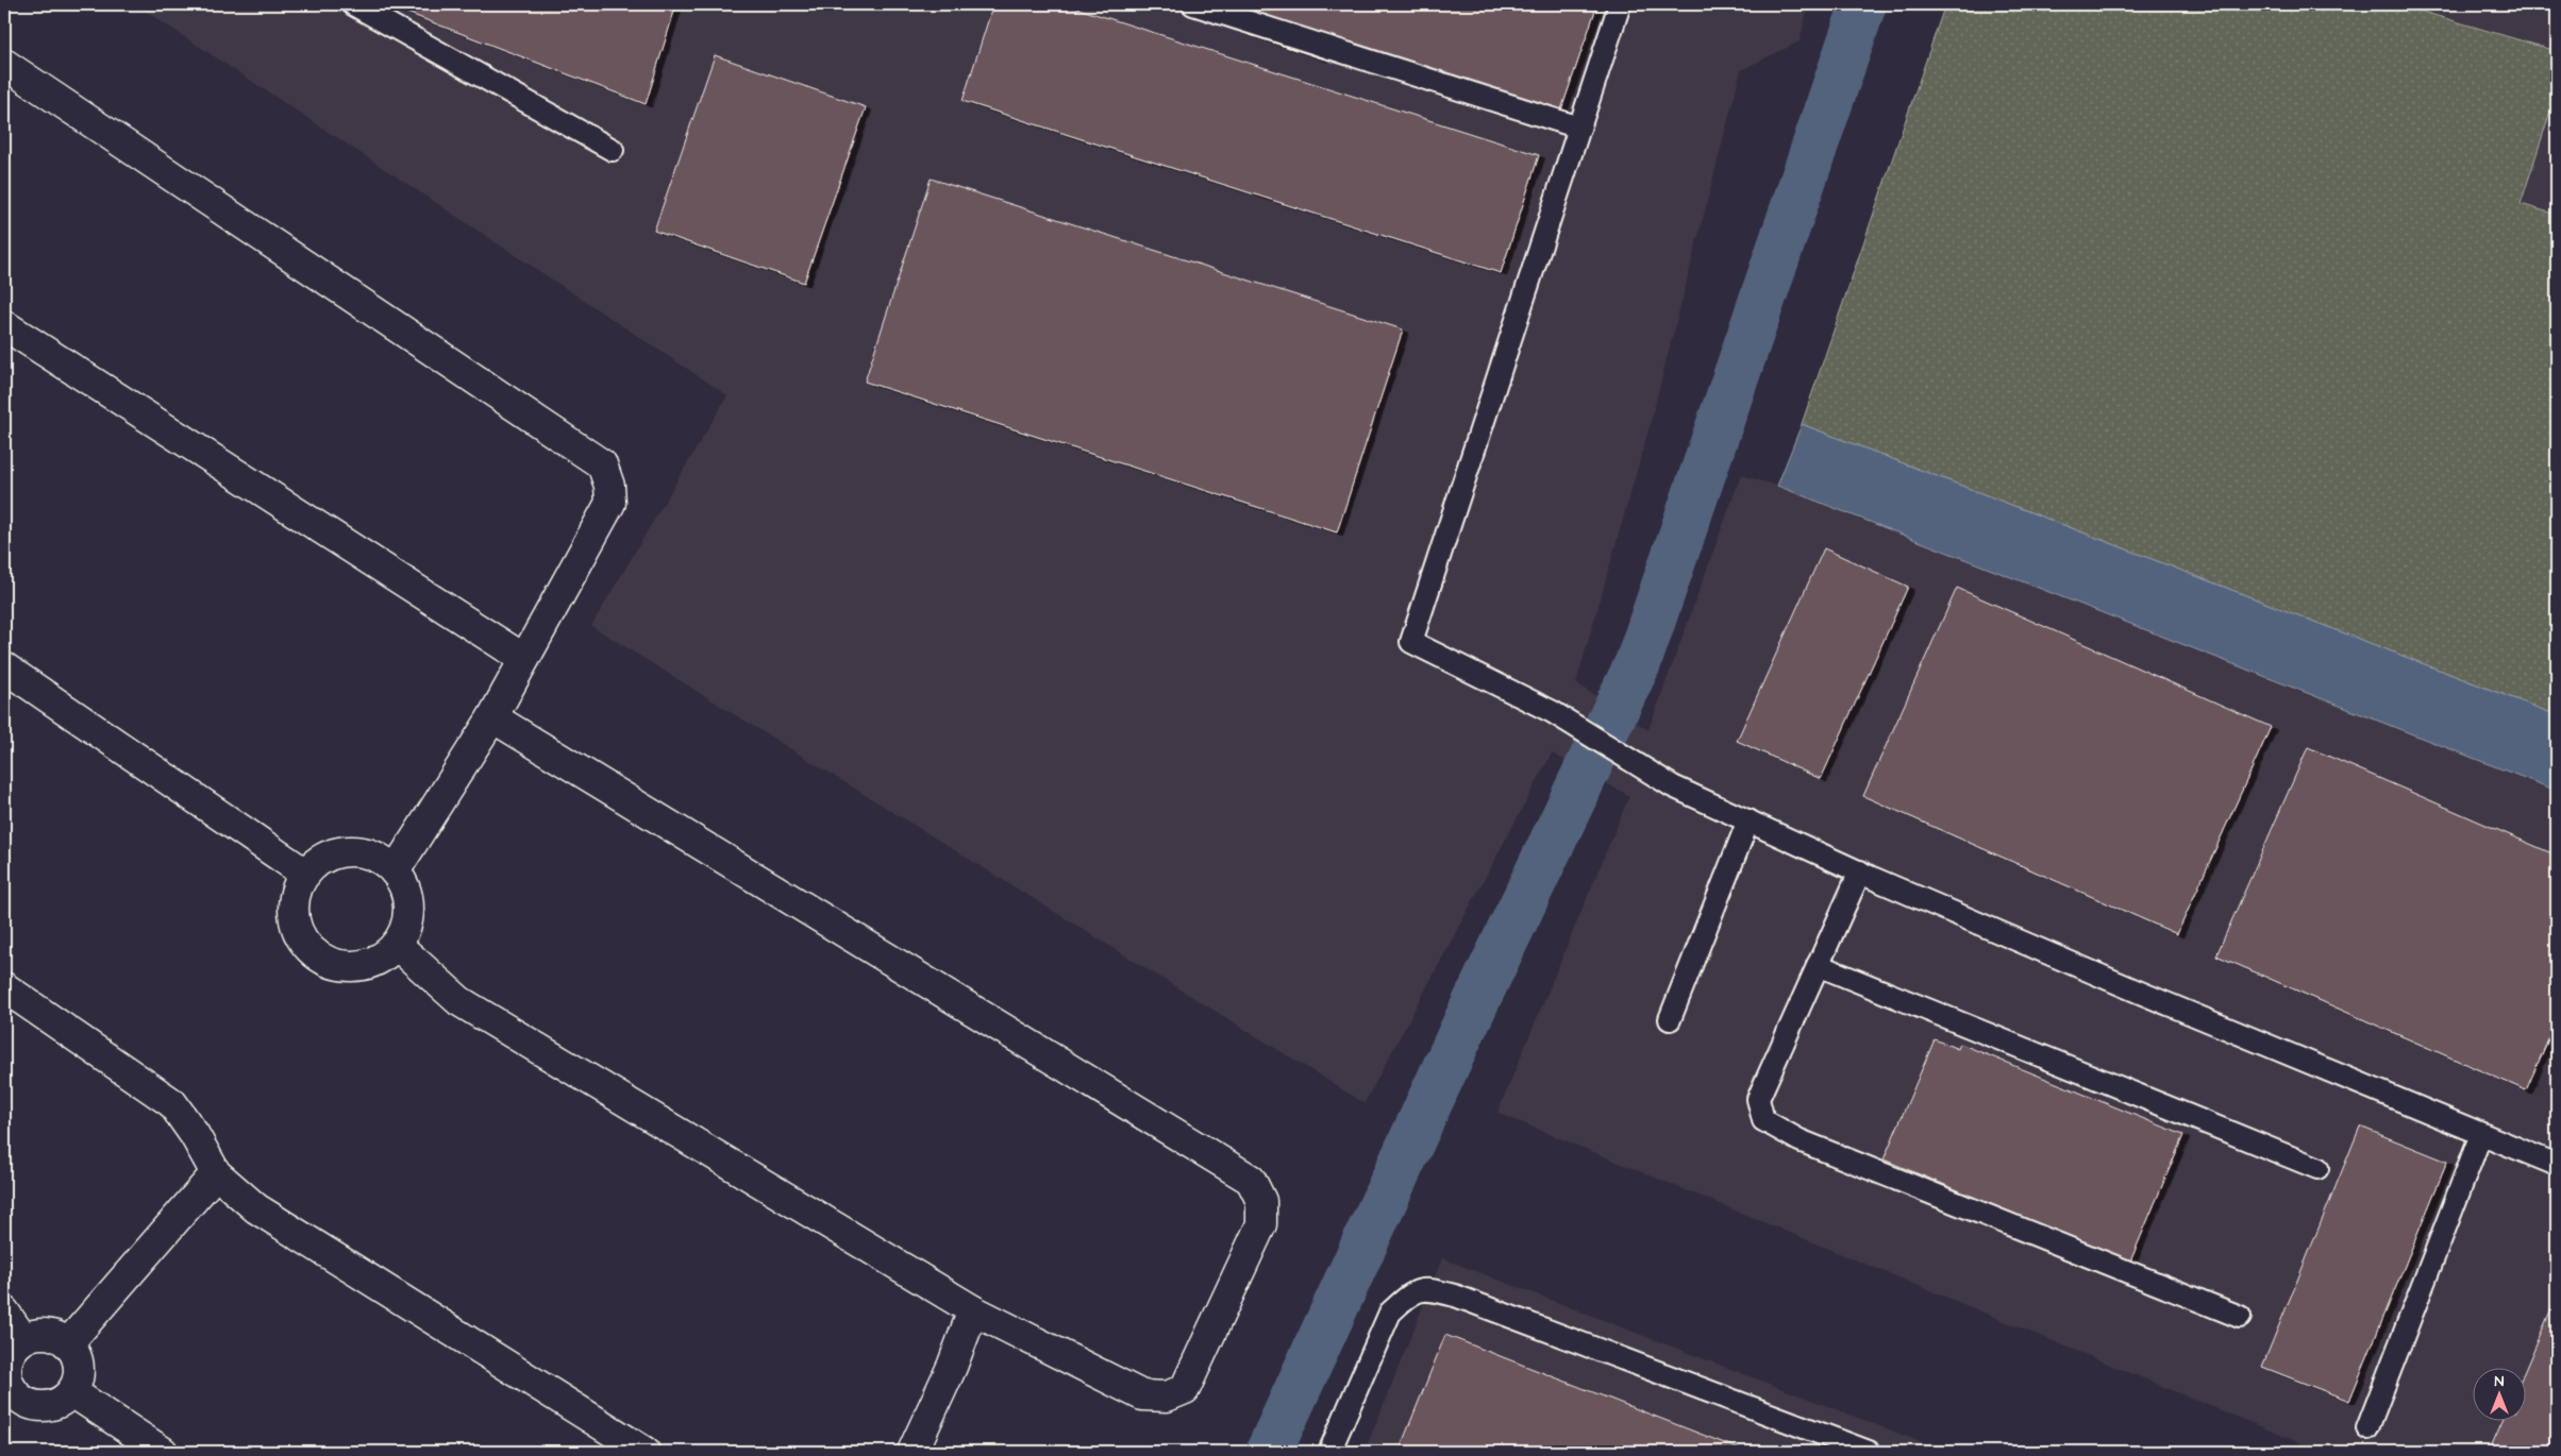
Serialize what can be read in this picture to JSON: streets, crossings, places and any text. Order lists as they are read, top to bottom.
{
  "north": "top"
}
